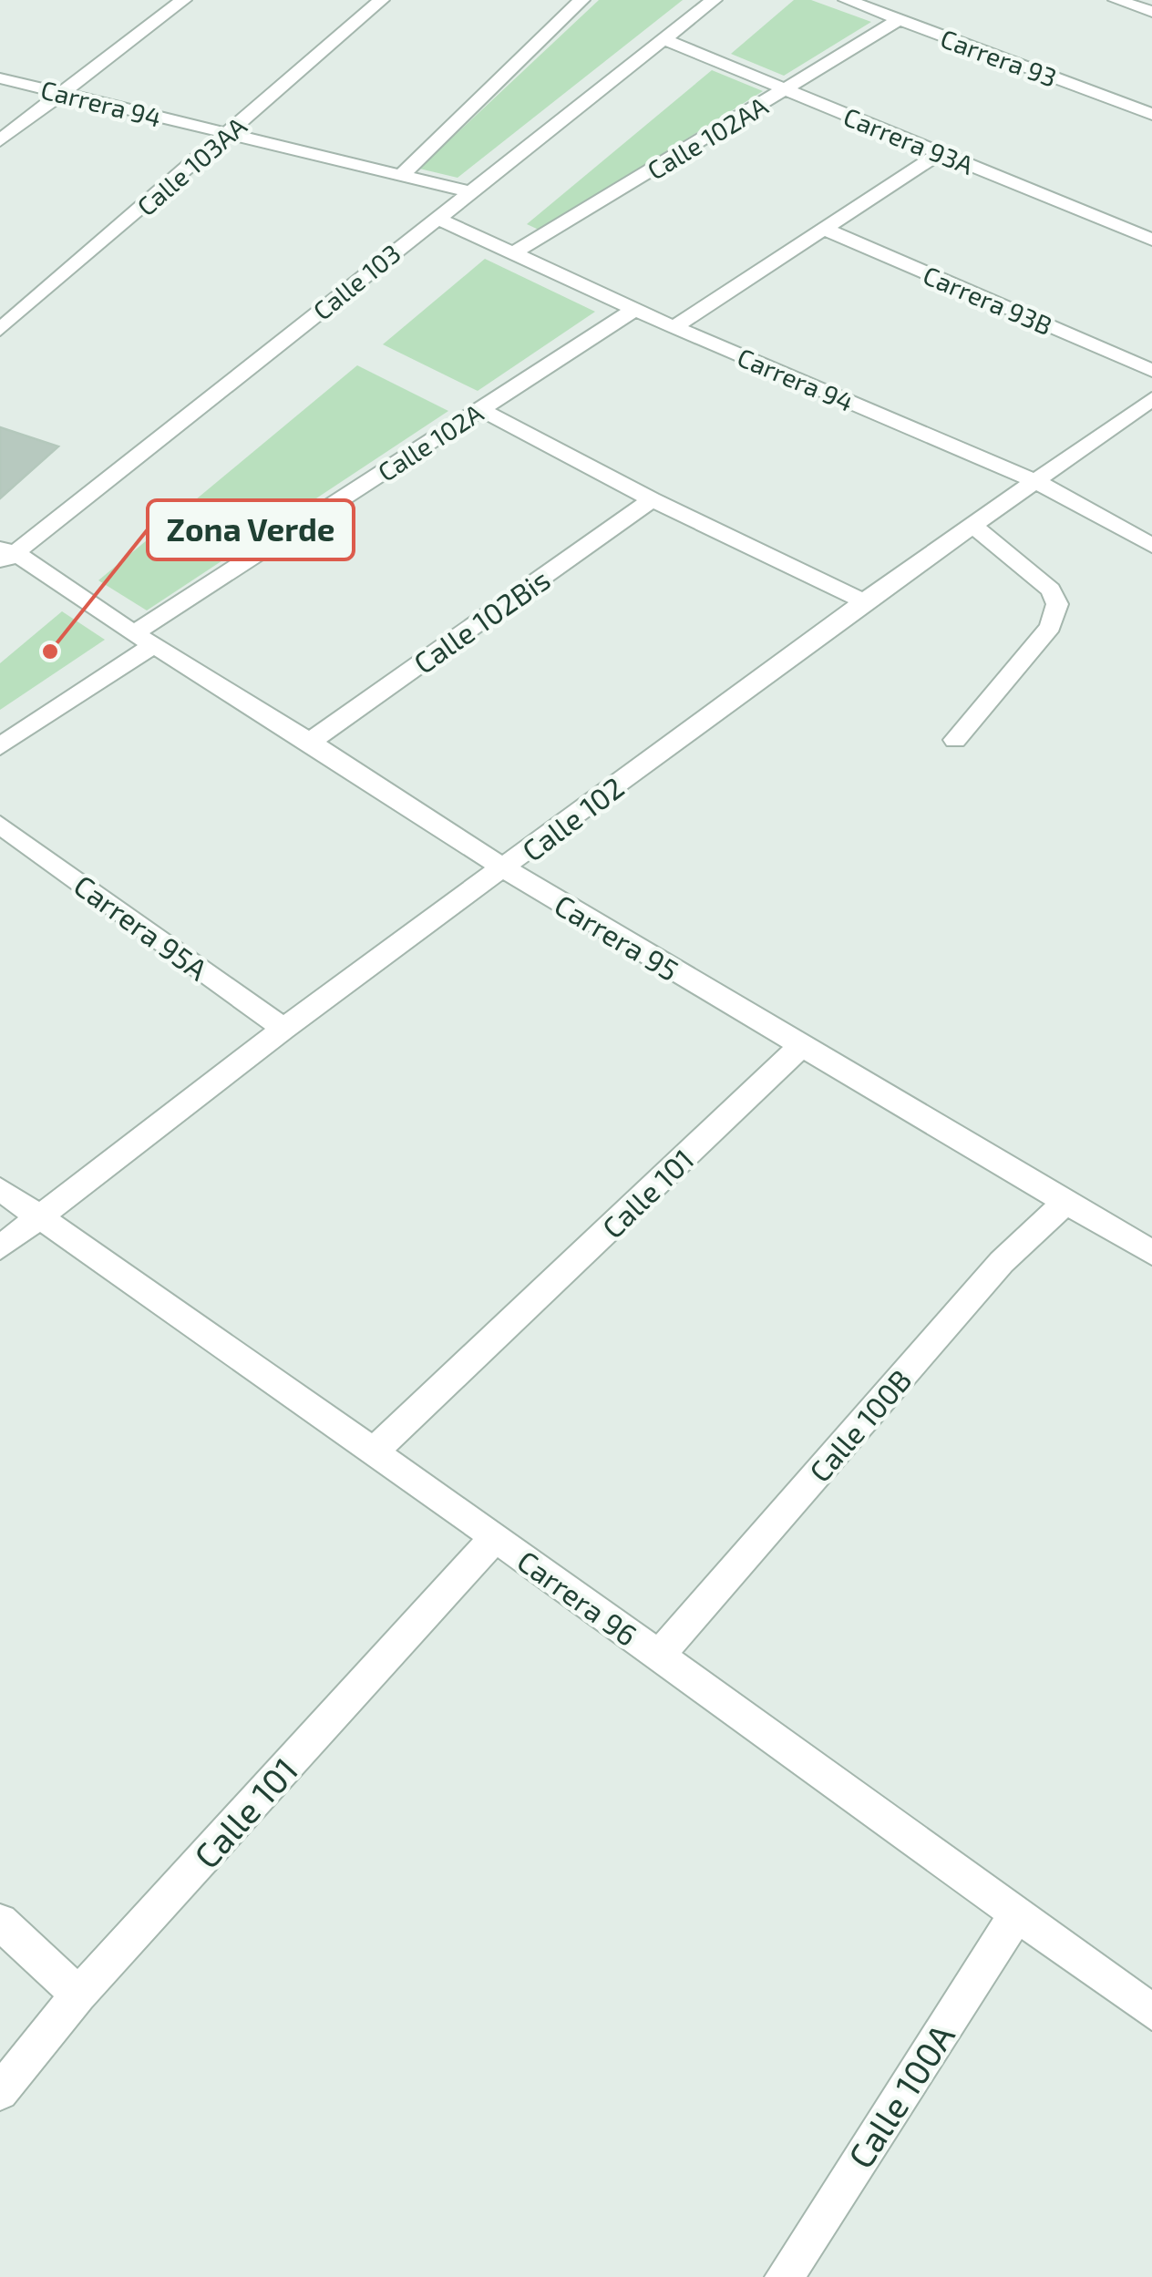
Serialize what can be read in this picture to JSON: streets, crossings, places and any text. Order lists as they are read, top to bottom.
{
  "streets": {
    "street": [
      "Carrera 93",
      "Carrera 94",
      "Calle 102AA",
      "Carrera 93A",
      "Calle 103AA",
      "Calle 103",
      "Carrera 93B",
      "Calle 102A",
      "Calle 102Bis",
      "Calle 102",
      "Carrera 95A",
      "Carrera 95",
      "Calle 101",
      "Calle 100B",
      "Carrera 96",
      "Calle 100A"
    ]
  },
  "crossings": [
    ["Carrera 93", "Calle 102AA"],
    ["Carrera 94", "Calle 102AA"],
    ["Carrera 94", "Calle 103AA"],
    ["Carrera 94", "Calle 103"],
    ["Carrera 94", "Calle 102A"],
    ["Carrera 94", "Calle 102"],
    ["Calle 102AA", "Carrera 93A"],
    ["Carrera 93A", "Calle 103"],
    ["Calle 103", "Carrera 95"],
    ["Calle 102A", "Carrera 95"],
    ["Calle 102Bis", "Carrera 95"],
    ["Calle 102", "Carrera 95A"],
    ["Calle 102", "Carrera 95"],
    ["Calle 102", "Carrera 96"],
    ["Carrera 95", "Calle 101"],
    ["Carrera 95", "Calle 100B"],
    ["Calle 101", "Carrera 96"],
    ["Calle 100B", "Carrera 96"],
    ["Carrera 96", "Calle 100A"]
  ],
  "places": ["Zona Verde"]
}
